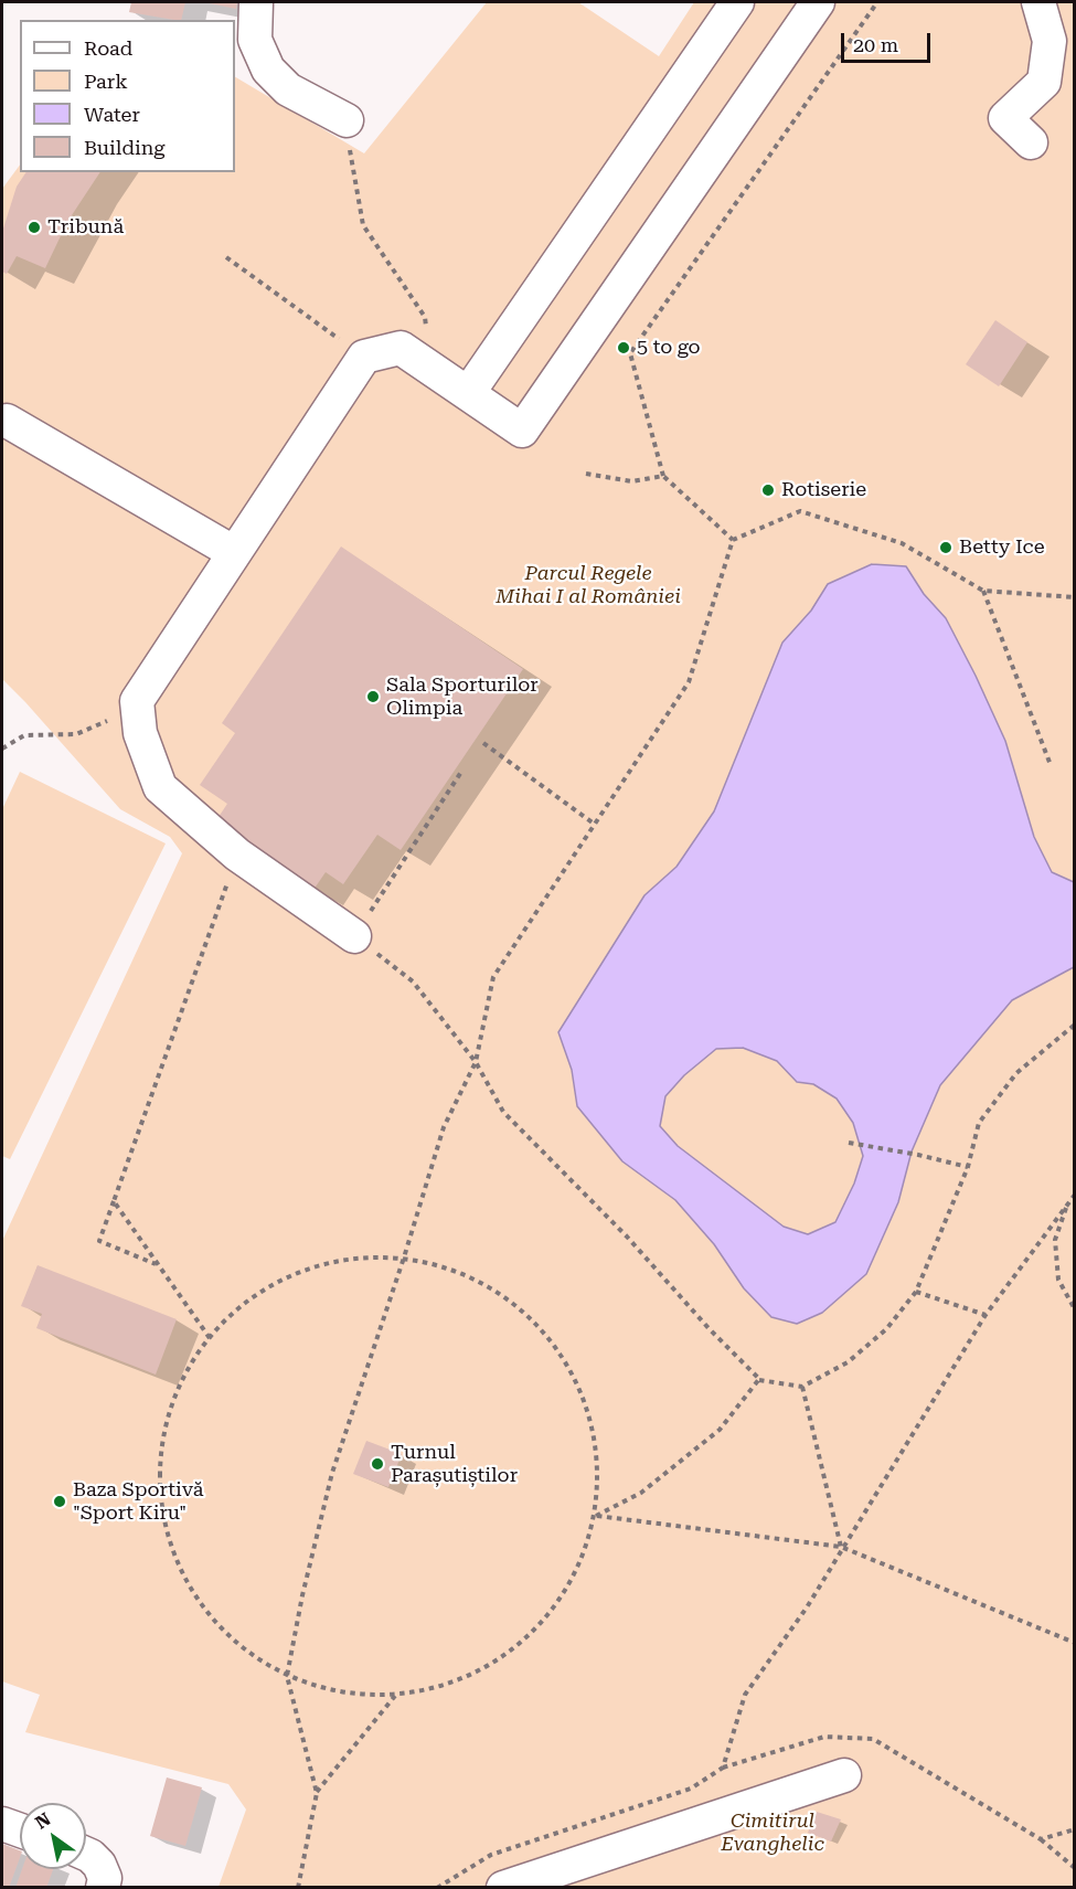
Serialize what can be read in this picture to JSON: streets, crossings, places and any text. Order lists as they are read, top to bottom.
{
  "parks": ["Parcul Regele Mihai I al României", "Cimitirul Evanghelic"],
  "places": [
    "Tribună",
    "5 to go",
    "Rotiserie",
    "Betty Ice",
    "Sala Sporturilor Olimpia",
    "Turnul Parașutiștilor",
    "Baza Sportivă \"Sport Kiru\""
  ],
  "legend": [
    "Road",
    "Park",
    "Water",
    "Building"
  ],
  "scale_bar": "20 m",
  "north": "top left"
}
